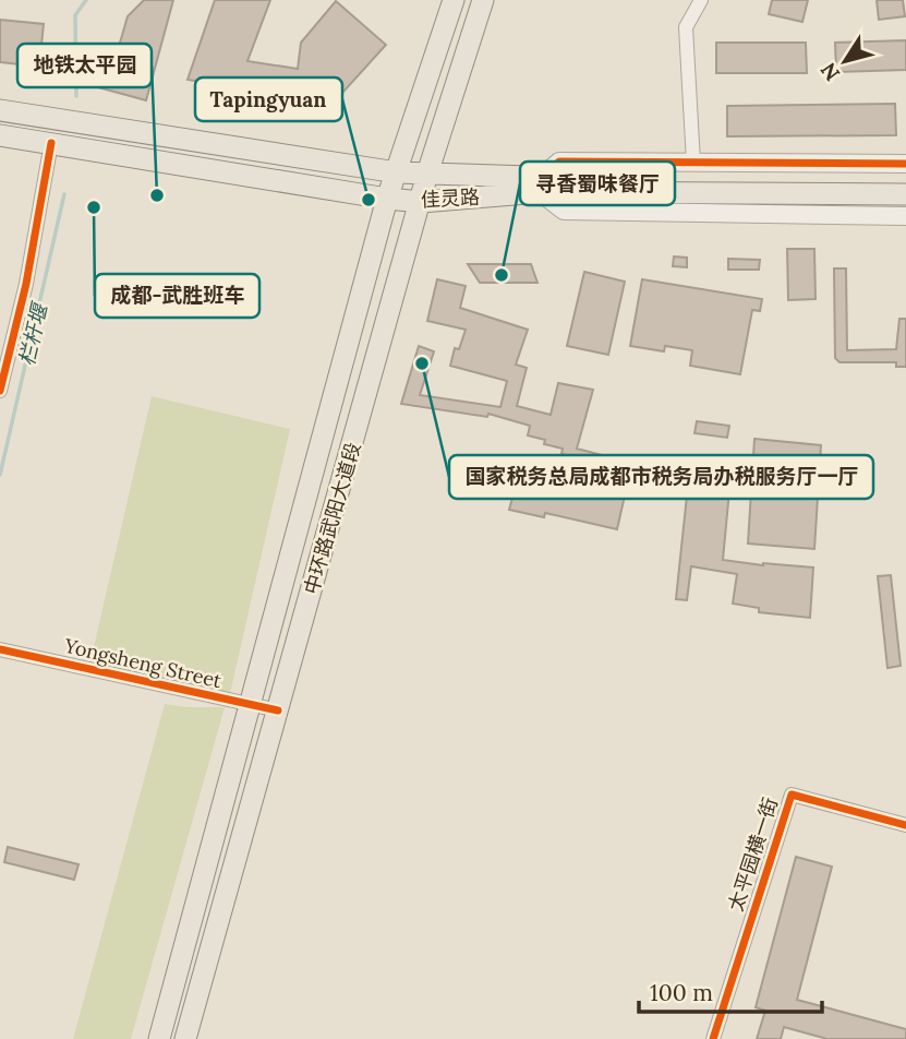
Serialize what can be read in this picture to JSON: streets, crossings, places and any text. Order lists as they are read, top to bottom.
{
  "streets": {
    "main road": ["佳灵路", "中环路武阳大道段"],
    "street": ["Yongsheng Street", "太平园横一街"]
  },
  "crossings": [
    ["佳灵路", "中环路武阳大道段"],
    ["中环路武阳大道段", "Yongsheng Street"]
  ],
  "water": ["栏杆堰"],
  "places": [
    "地铁太平园",
    "Tapingyuan",
    "成都-武胜班车",
    "寻香蜀味餐厅",
    "国家税务总局成都市税务局办税服务厅一厅"
  ],
  "scale_bar": "100 m",
  "north": "bottom left"
}
